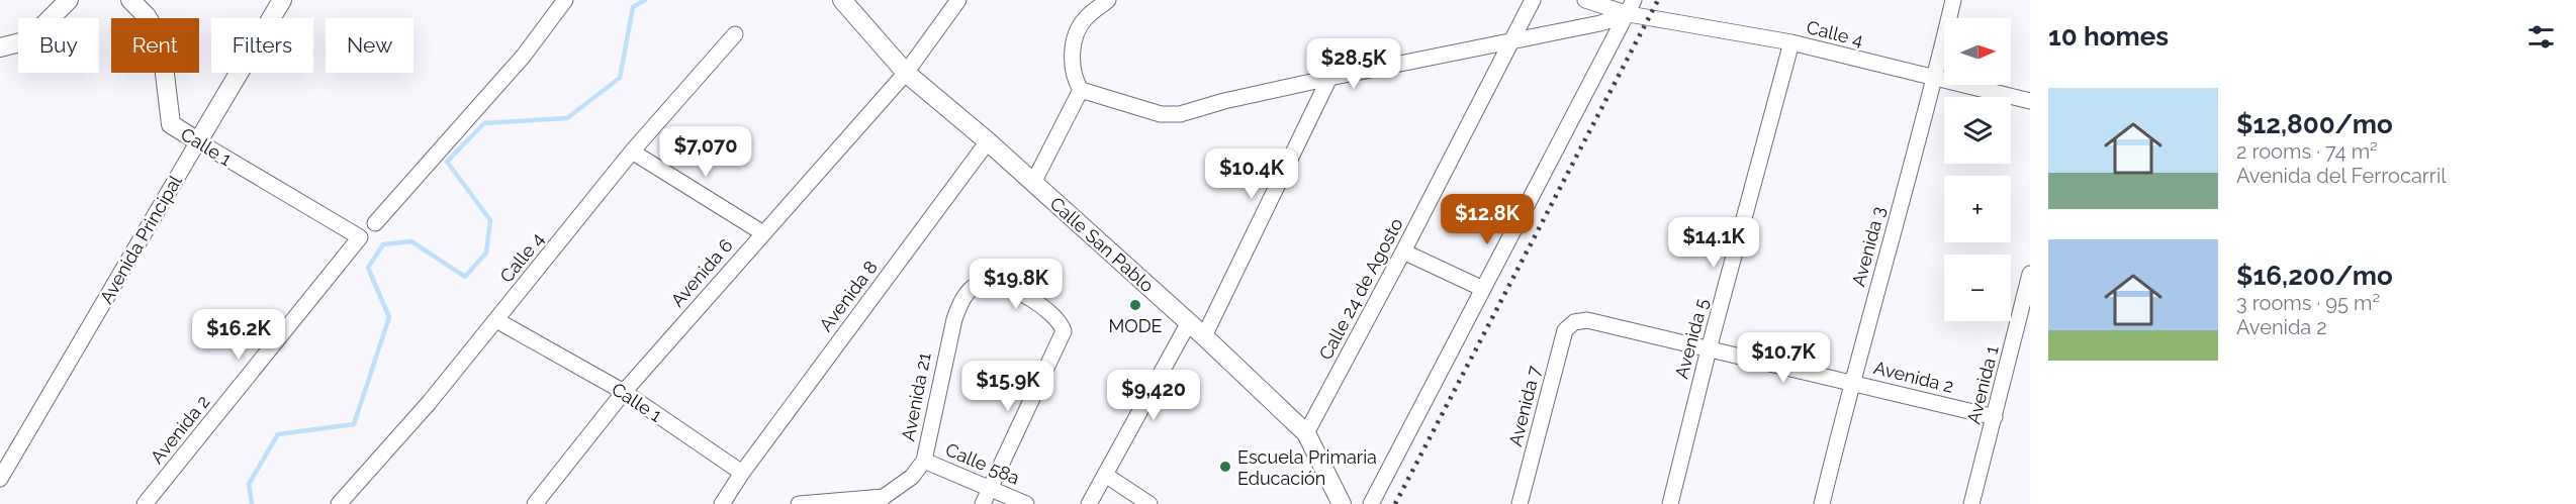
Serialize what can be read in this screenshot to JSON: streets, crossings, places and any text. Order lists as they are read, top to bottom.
{
  "streets": {
    "street": [
      "Calle 4",
      "Calle 1",
      "Avenida Principal",
      "Calle San Pablo",
      "Avenida 3",
      "Avenida 6",
      "Calle 24 de Agosto",
      "Avenida 8",
      "Avenida 5",
      "Avenida 2",
      "Avenida 1",
      "Avenida 21",
      "Avenida 7",
      "Calle 58a"
    ]
  },
  "crossings": [
    ["Calle 4", "Calle 1"],
    ["Calle 4", "Avenida 3"],
    ["Calle 4", "Avenida 5"],
    ["Calle 1", "Avenida Principal"],
    ["Calle 1", "Avenida 6"],
    ["Calle 1", "Avenida 8"],
    ["Calle 1", "Avenida 2"],
    ["Calle San Pablo", "Avenida 6"],
    ["Calle San Pablo", "Calle 24 de Agosto"],
    ["Calle San Pablo", "Avenida 8"],
    ["Avenida 3", "Avenida 2"],
    ["Avenida 5", "Avenida 2"],
    ["Avenida 2", "Avenida 1"],
    ["Avenida 2", "Avenida 7"],
    ["Avenida 21", "Calle 58a"]
  ],
  "places": ["MODE", "Escuela Primaria Educación"],
  "north": "right",
  "page": {
    "heading": "10 homes",
    "map_buttons": ["+", "−"],
    "chip": [
      "Buy",
      "Rent",
      "Filters",
      "New"
    ],
    "price": [
      "$28.5K",
      "$7,070",
      "$10.4K",
      "$12.8K",
      "$14.1K",
      "$19.8K",
      "$16.2K",
      "$10.7K",
      "$15.9K",
      "$9,420"
    ],
    "list": [
      {
        "name": "$12,800/mo",
        "note": "2 rooms · 74 m² · Avenida del Ferrocarril"
      },
      {
        "name": "$16,200/mo",
        "note": "3 rooms · 95 m² · Avenida 2"
      }
    ]
  }
}
